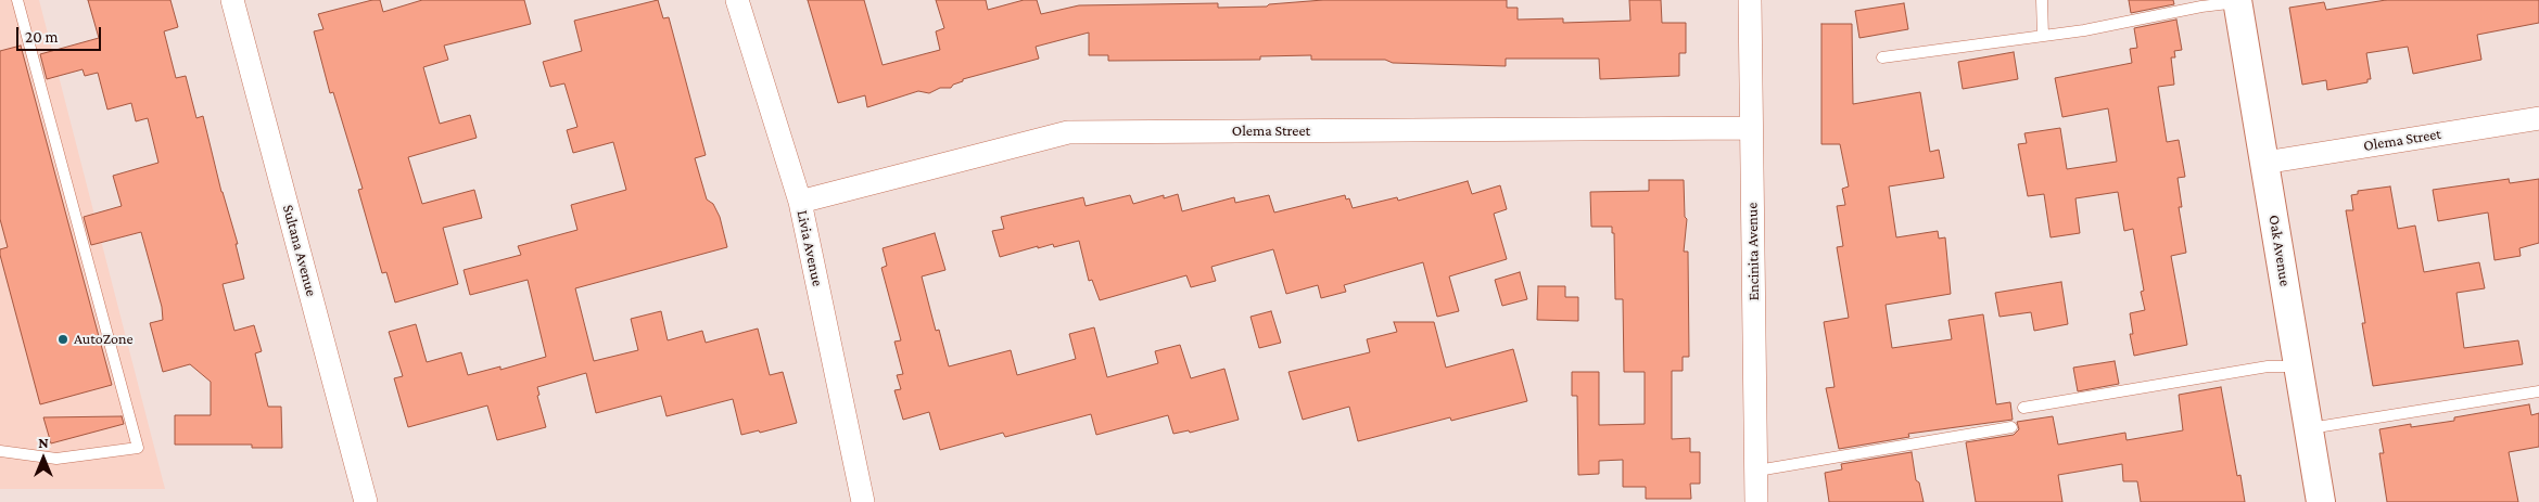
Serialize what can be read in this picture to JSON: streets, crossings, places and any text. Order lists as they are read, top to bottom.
{
  "streets": {
    "street": [
      "Olema Street",
      "Livia Avenue",
      "Sultana Avenue",
      "Oak Avenue",
      "Encinita Avenue"
    ]
  },
  "crossings": [
    ["Olema Street", "Livia Avenue"],
    ["Olema Street", "Oak Avenue"],
    ["Olema Street", "Encinita Avenue"]
  ],
  "places": ["AutoZone"],
  "scale_bar": "20 m",
  "north": "top"
}
